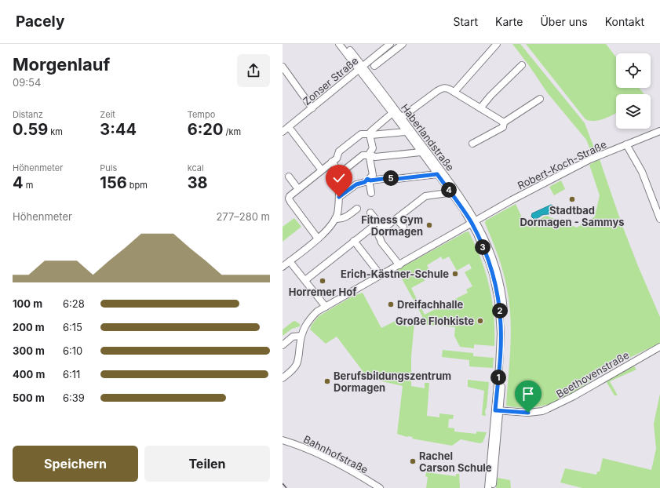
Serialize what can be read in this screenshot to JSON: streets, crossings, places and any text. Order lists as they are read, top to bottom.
{
  "streets": {
    "street": [
      "Zonser Straße",
      "Haberlandstraße",
      "Robert-Koch-Straße",
      "Beethovenstraße",
      "Bahnhofstraße"
    ]
  },
  "crossings": [
    ["Zonser Straße", "Haberlandstraße"],
    ["Haberlandstraße", "Robert-Koch-Straße"],
    ["Haberlandstraße", "Beethovenstraße"]
  ],
  "places": [
    "Stadtbad Dormagen - Sammys",
    "Fitness Gym Dormagen",
    "Erich-Kästner-Schule",
    "Horremer Hof",
    "Dreifachhalle",
    "Große Flohkiste",
    "Berufsbildungszentrum Dormagen",
    "Rachel Carson Schule"
  ],
  "page": {
    "header": "Pacely",
    "nav": [
      "Start",
      "Karte",
      "Über uns",
      "Kontakt"
    ],
    "heading": ["Morgenlauf", "09:54"],
    "stats": [
      ["Distanz", "0.59 km"],
      ["Zeit", "3:44"],
      ["Tempo", "6:20 /km"],
      ["Höhenmeter", "4 m"],
      ["Puls", "156 bpm"],
      ["kcal", "38"]
    ],
    "pins": [
      "5",
      "4",
      "3",
      "2",
      "1"
    ],
    "chart": ["Höhenmeter", "277–280 m"],
    "list": [
      {
        "name": "100 m",
        "note": "6:28"
      },
      {
        "name": "200 m",
        "note": "6:15"
      },
      {
        "name": "300 m",
        "note": "6:10"
      },
      {
        "name": "400 m",
        "note": "6:11"
      },
      {
        "name": "500 m",
        "note": "6:39"
      }
    ],
    "buttons": ["Speichern", "Teilen"]
  }
}
